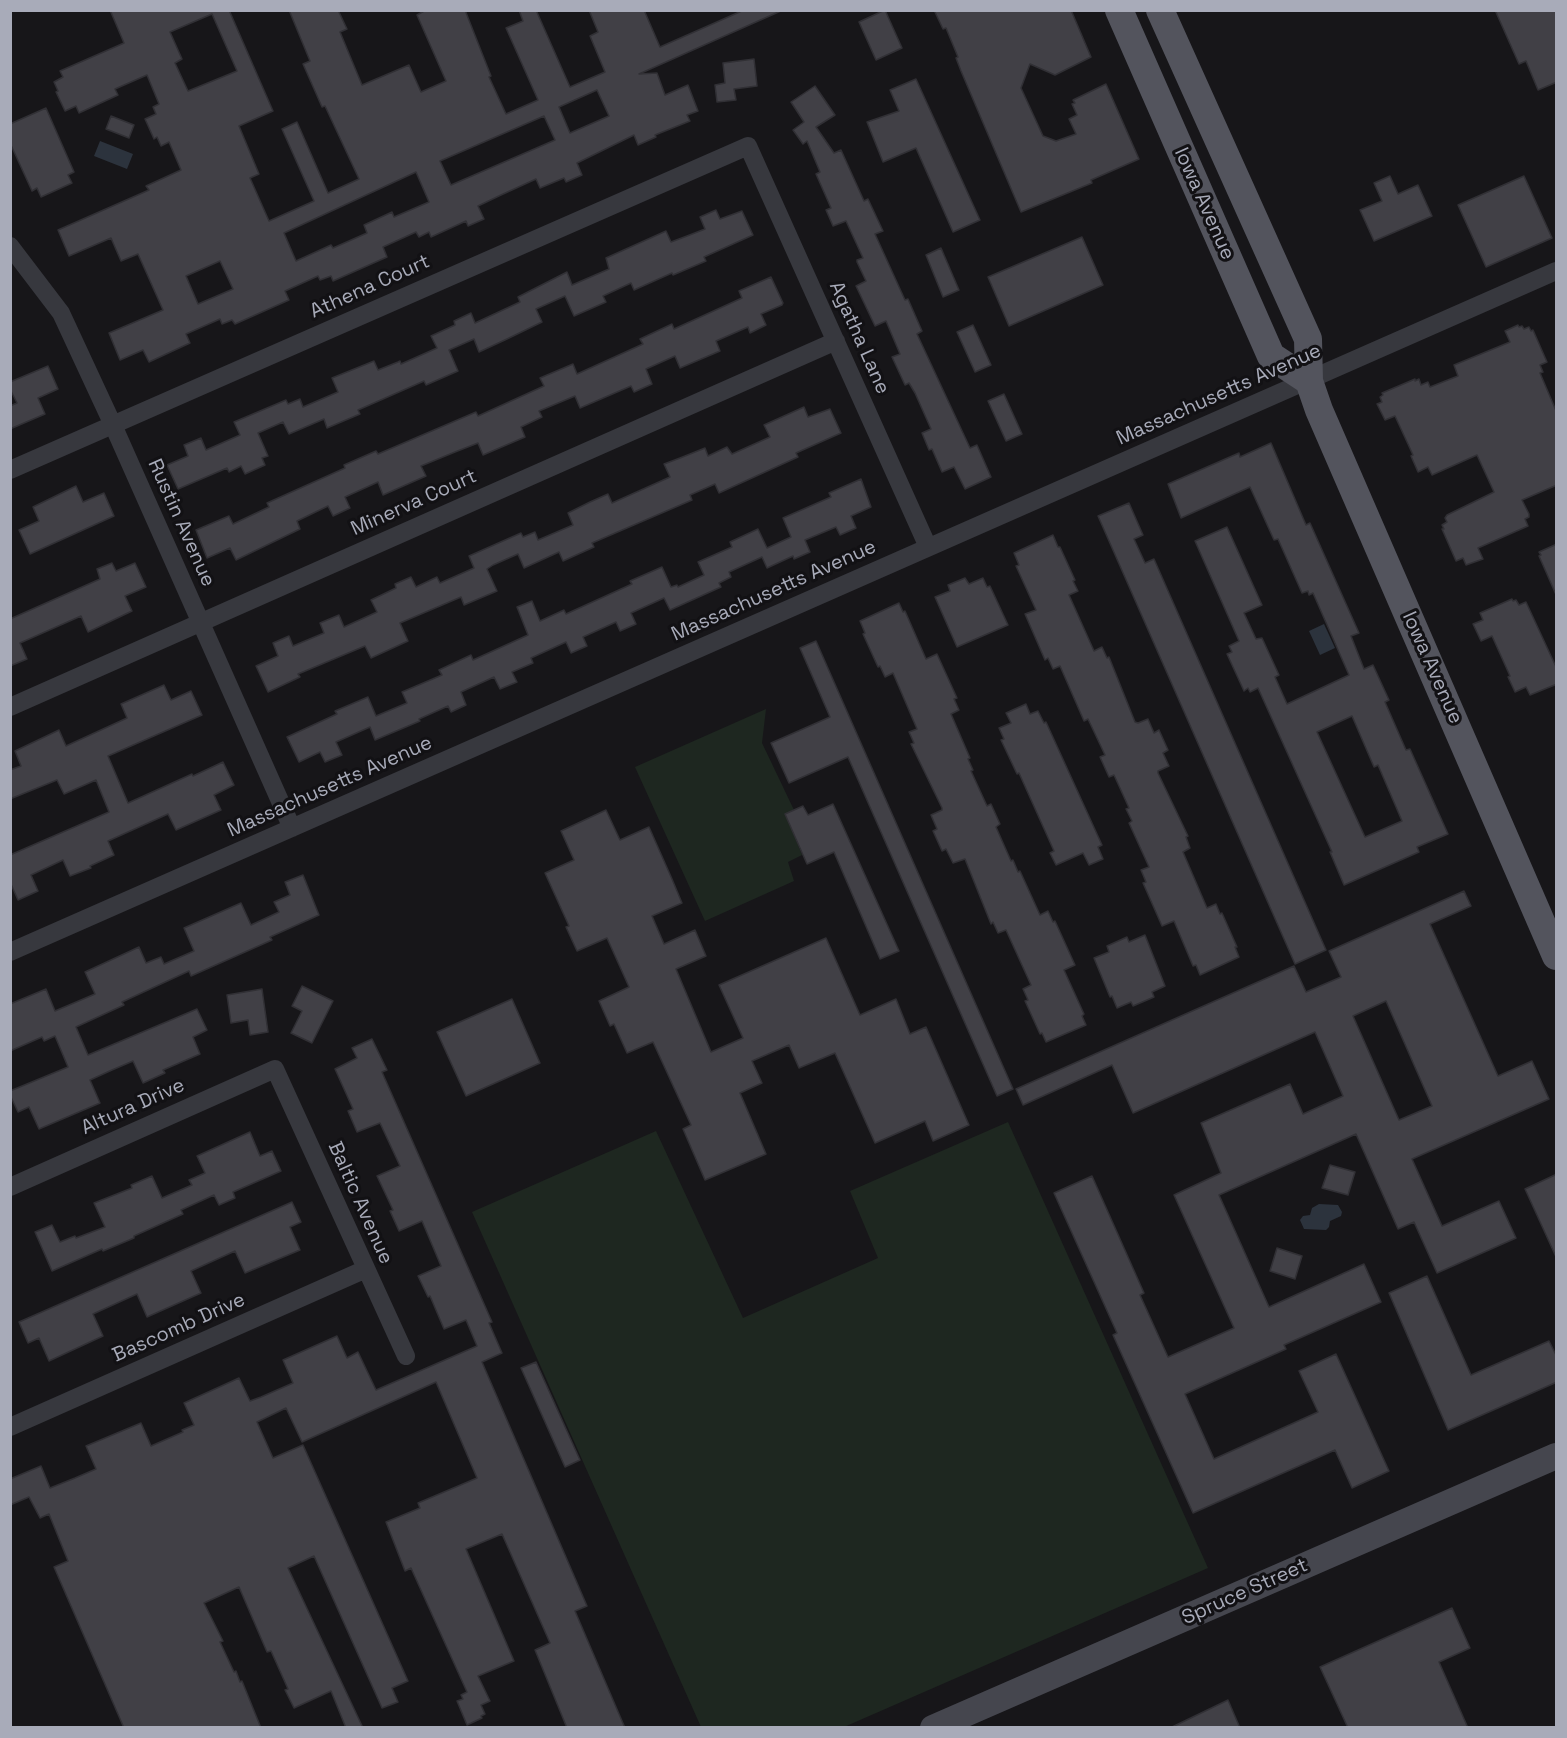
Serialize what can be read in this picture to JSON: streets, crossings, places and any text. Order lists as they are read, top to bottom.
{
  "streets": {
    "main road": ["Iowa Avenue"],
    "street": [
      "Athena Court",
      "Agatha Lane",
      "Massachusetts Avenue",
      "Minerva Court",
      "Rustin Avenue",
      "Altura Drive",
      "Baltic Avenue",
      "Bascomb Drive",
      "Spruce Street"
    ]
  },
  "crossings": [
    ["Iowa Avenue", "Massachusetts Avenue"],
    ["Athena Court", "Agatha Lane"],
    ["Athena Court", "Rustin Avenue"],
    ["Agatha Lane", "Massachusetts Avenue"],
    ["Agatha Lane", "Minerva Court"],
    ["Massachusetts Avenue", "Rustin Avenue"],
    ["Minerva Court", "Rustin Avenue"],
    ["Altura Drive", "Baltic Avenue"],
    ["Baltic Avenue", "Bascomb Drive"]
  ]
}
